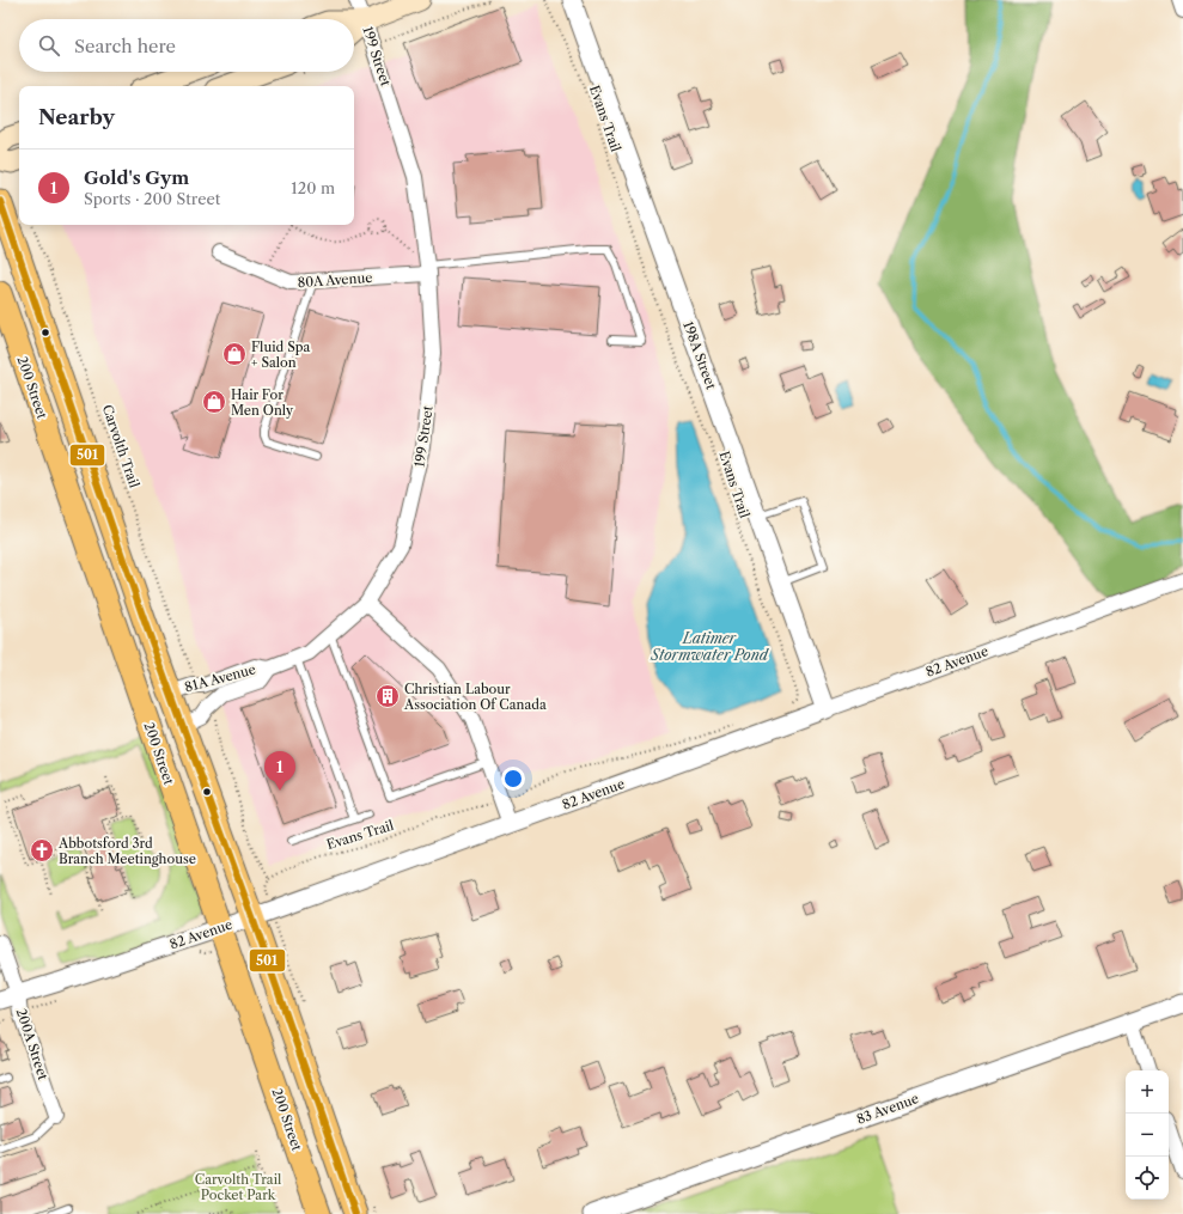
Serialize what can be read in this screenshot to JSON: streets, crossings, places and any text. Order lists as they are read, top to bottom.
{
  "streets": {
    "main road": ["200 Street"],
    "street": [
      "199 Street",
      "80A Avenue",
      "198A Street",
      "82 Avenue",
      "81A Avenue",
      "200A Street",
      "83 Avenue"
    ],
    "path": ["Evans Trail", "Carvolth Trail"]
  },
  "crossings": [
    ["199 Street", "80A Avenue"],
    ["199 Street", "81A Avenue"],
    ["198A Street", "82 Avenue"],
    ["200 Street", "82 Avenue"],
    ["82 Avenue", "200A Street"]
  ],
  "water": ["Latimer Stormwater Pond"],
  "parks": ["Carvolth Trail Pocket Park"],
  "places": {
    "shop": ["Fluid Spa + Salon", "Hair For Men Only"],
    "building": ["Christian Labour Association Of Canada"],
    "church": ["Abbotsford 3rd Branch Meetinghouse"]
  },
  "lines": ["transit line 501"],
  "page": {
    "search": "Search here",
    "heading": "Nearby",
    "list": [
      {
        "mark": "1",
        "name": "Gold's Gym",
        "note": "Sports · 200 Street",
        "value": "120 m"
      }
    ],
    "pins": "1",
    "map_buttons": ["+", "−"]
  }
}
